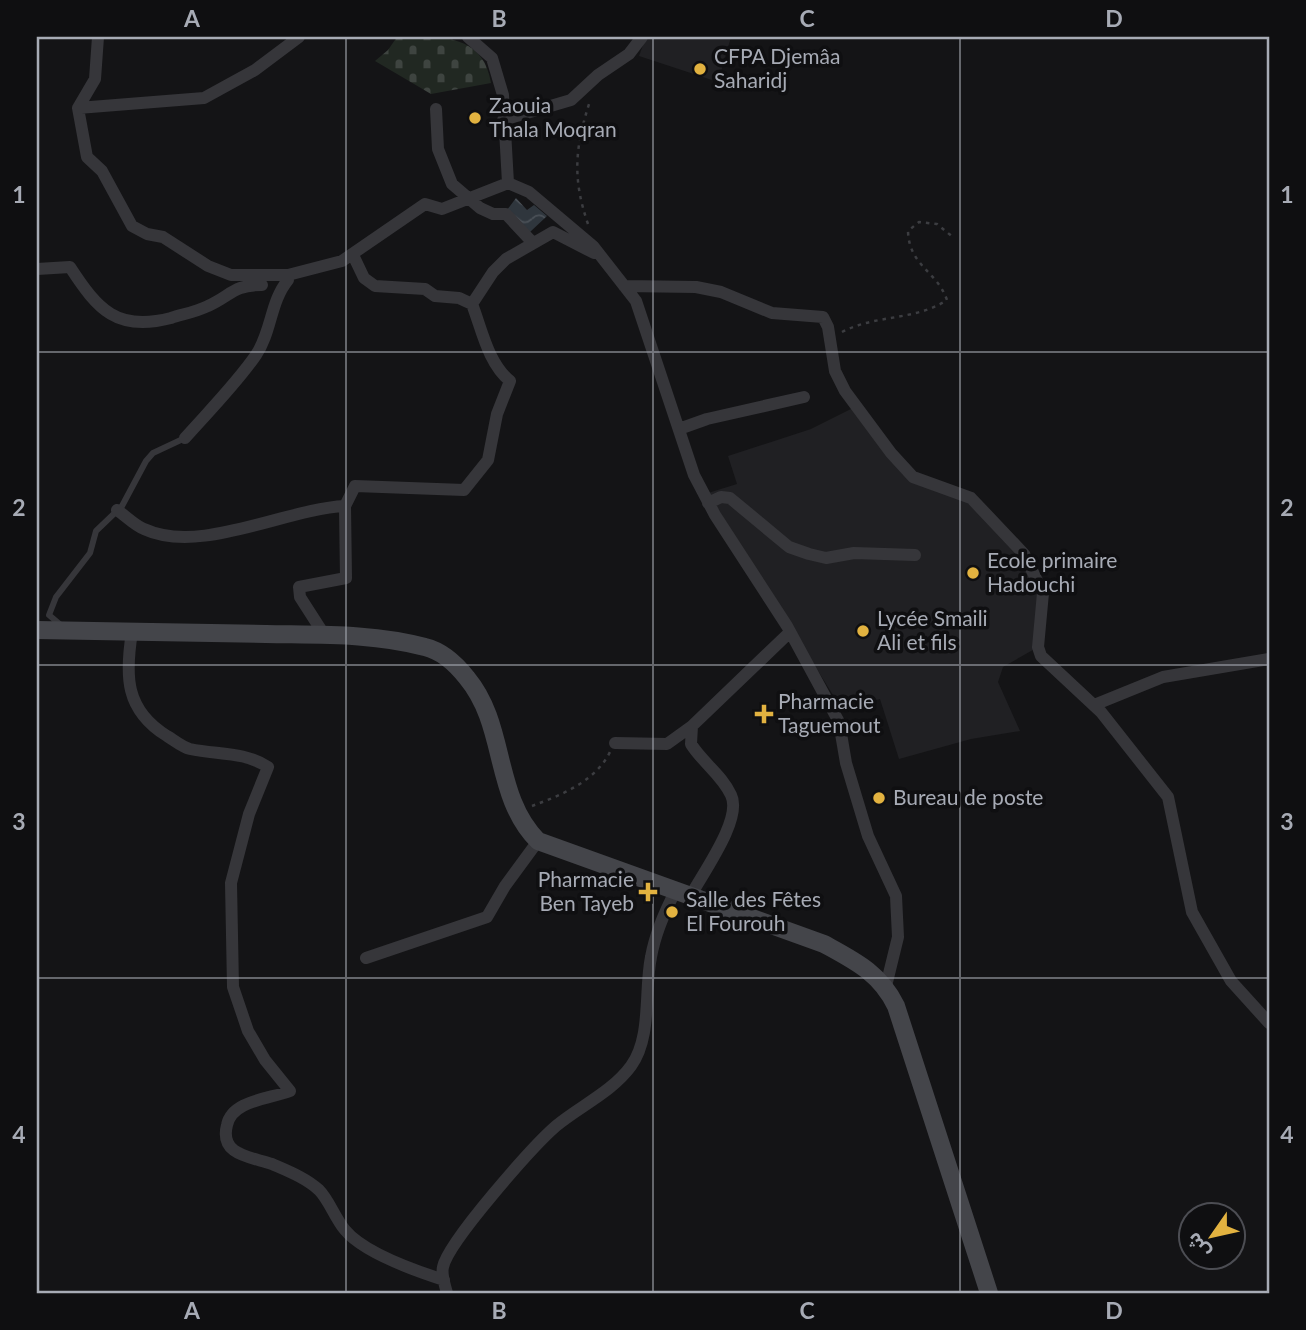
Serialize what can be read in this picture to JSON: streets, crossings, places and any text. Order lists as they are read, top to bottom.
{
  "places": {
    "other": [
      "CFPA Djemâa Saharidj",
      "Zaouia Thala Moqran",
      "Ecole primaire Hadouchi",
      "Lycée Smaili Ali et fils",
      "Bureau de poste",
      "Salle des Fêtes El Fourouh"
    ],
    "health": ["Pharmacie Taguemout", "Pharmacie Ben Tayeb"]
  },
  "north": "bottom left",
  "grid": {
    "columns": [
      "A",
      "B",
      "C",
      "D"
    ],
    "rows": [
      "1",
      "2",
      "3",
      "4"
    ]
  }
}
